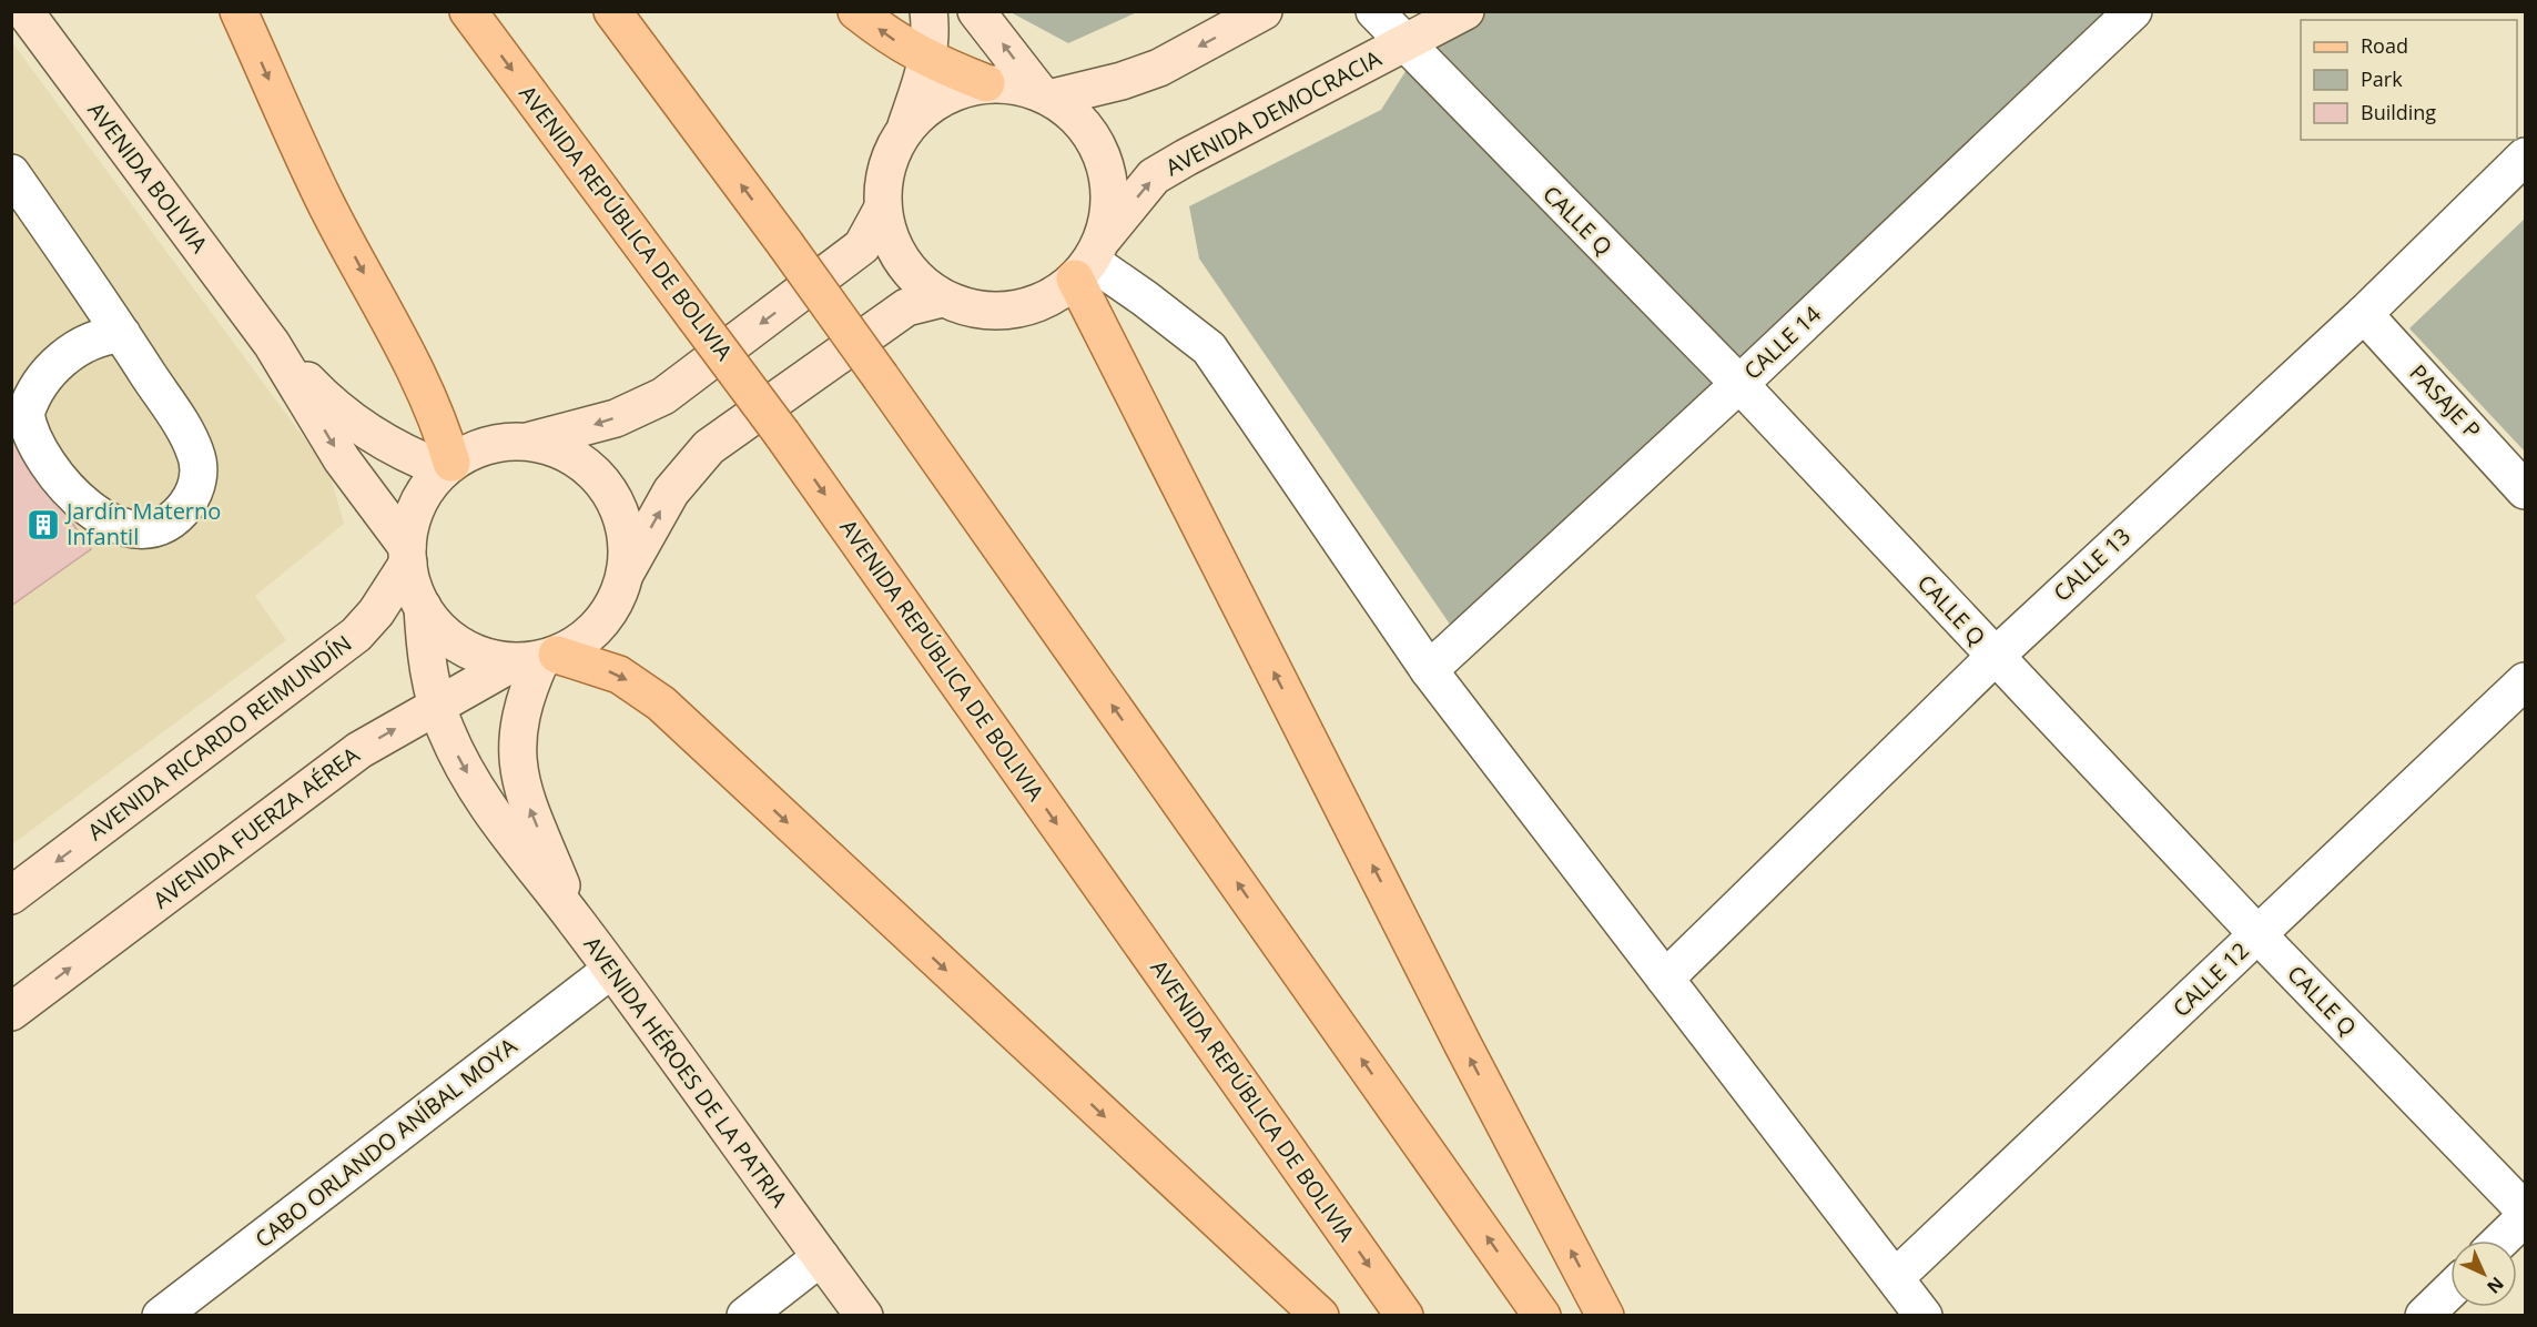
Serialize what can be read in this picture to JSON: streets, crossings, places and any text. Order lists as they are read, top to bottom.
{
  "streets": {
    "main road": [
      "AVENIDA DEMOCRACIA",
      "AVENIDA BOLIVIA",
      "AVENIDA REPÚBLICA DE BOLIVIA",
      "AVENIDA RICARDO REIMUNDÍN",
      "AVENIDA FUERZA AÉREA",
      "AVENIDA HÉROES DE LA PATRIA"
    ],
    "street": [
      "CALLE Q",
      "CALLE 14",
      "PASAJE P",
      "CALLE 13",
      "CALLE 12",
      "CABO ORLANDO ANÍBAL MOYA"
    ]
  },
  "crossings": [
    ["AVENIDA DEMOCRACIA", "CALLE Q"],
    ["AVENIDA BOLIVIA", "AVENIDA RICARDO REIMUNDÍN"],
    ["AVENIDA BOLIVIA", "AVENIDA FUERZA AÉREA"],
    ["AVENIDA BOLIVIA", "AVENIDA HÉROES DE LA PATRIA"],
    ["CALLE Q", "CALLE 14"],
    ["CALLE Q", "CALLE 13"],
    ["CALLE Q", "CALLE 12"],
    ["PASAJE P", "CALLE 13"],
    ["AVENIDA RICARDO REIMUNDÍN", "AVENIDA FUERZA AÉREA"],
    ["AVENIDA RICARDO REIMUNDÍN", "AVENIDA HÉROES DE LA PATRIA"],
    ["AVENIDA FUERZA AÉREA", "AVENIDA HÉROES DE LA PATRIA"],
    ["AVENIDA HÉROES DE LA PATRIA", "CABO ORLANDO ANÍBAL MOYA"]
  ],
  "one_way": ["AVENIDA RICARDO REIMUNDÍN", "AVENIDA FUERZA AÉREA"],
  "places": {
    "building": ["Jardín Materno Infantil"]
  },
  "legend": ["Road", "Park", "Building"],
  "north": "bottom right"
}
